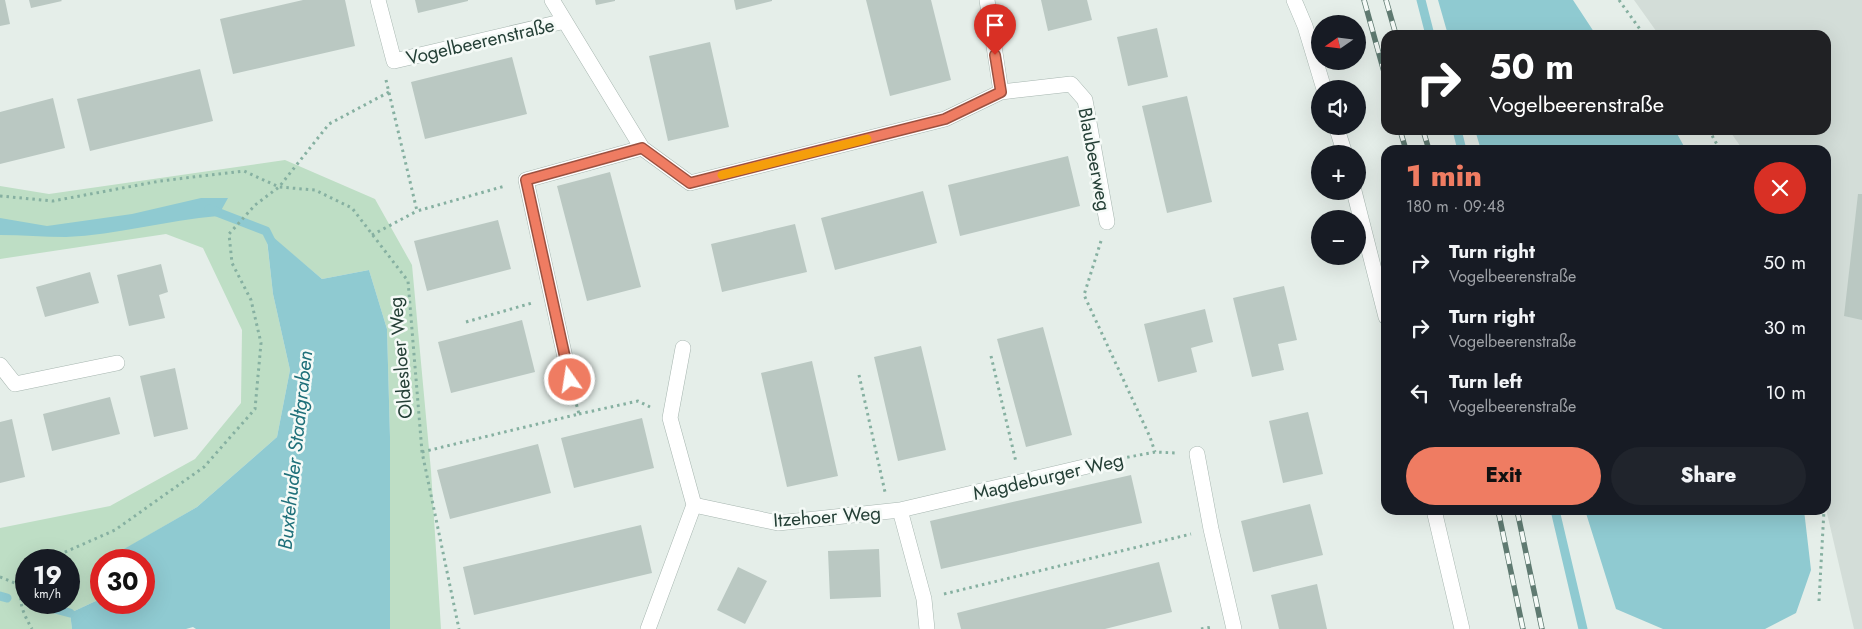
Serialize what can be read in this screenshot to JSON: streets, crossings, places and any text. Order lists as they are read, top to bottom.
{
  "streets": {
    "street": [
      "Vogelbeerenstraße",
      "Blaubeerweg",
      "Magdeburger Weg",
      "Itzehoer Weg"
    ],
    "path": ["Oldesloer Weg"]
  },
  "crossings": [
    ["Vogelbeerenstraße", "Blaubeerweg"],
    ["Magdeburger Weg", "Itzehoer Weg"]
  ],
  "water": ["Buxtehuder Stadtgraben"],
  "north": "left",
  "page": {
    "map_buttons": ["+", "−"],
    "turn": ["50 m", "Vogelbeerenstraße"],
    "heading": ["1 min", "180 m · 09:48"],
    "list": [
      {
        "name": "Turn right",
        "note": "Vogelbeerenstraße",
        "value": "50 m"
      },
      {
        "name": "Turn right",
        "note": "Vogelbeerenstraße",
        "value": "30 m"
      },
      {
        "name": "Turn left",
        "note": "Vogelbeerenstraße",
        "value": "10 m"
      }
    ],
    "buttons": ["Exit", "Share"],
    "speed": "19 km/h",
    "limit": "30"
  }
}
